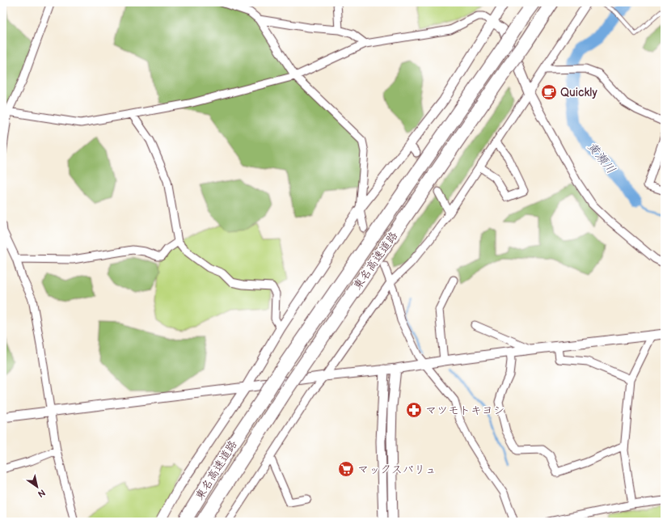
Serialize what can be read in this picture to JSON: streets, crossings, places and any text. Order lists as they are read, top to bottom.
{
  "streets": {
    "highway": ["東名高速道路"]
  },
  "water": ["黄瀬川"],
  "places": {
    "cafe": ["Quickly"],
    "pharmacy": ["マツモトキヨシ"],
    "supermarket": ["マックスバリュ"]
  },
  "north": "bottom right"
}
